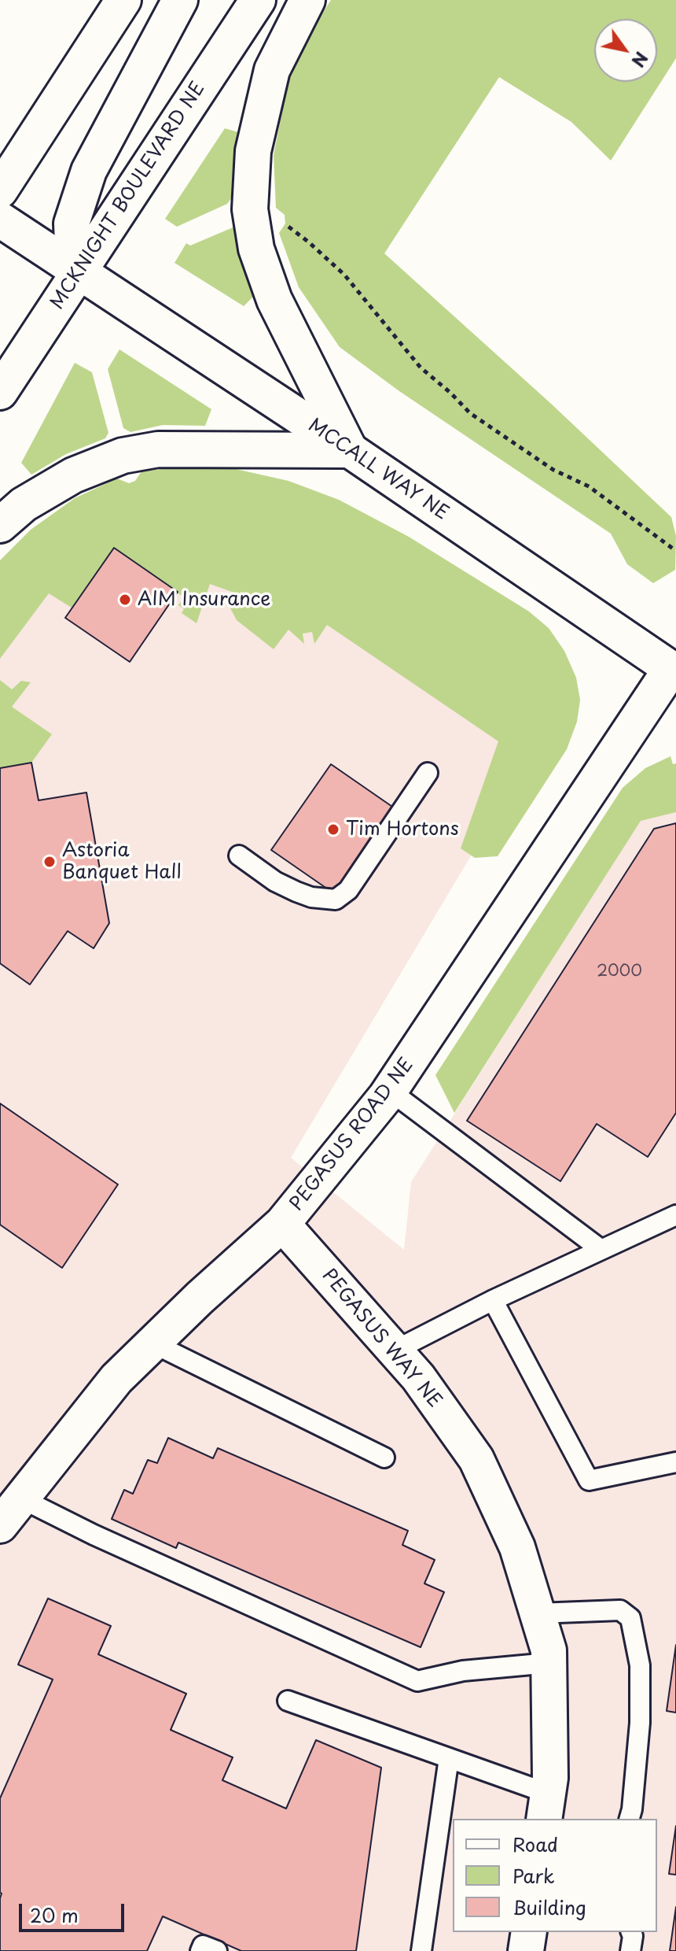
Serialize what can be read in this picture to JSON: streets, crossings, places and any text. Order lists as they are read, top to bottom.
{
  "streets": {
    "street": [
      "MCKNIGHT BOULEVARD NE",
      "MCCALL WAY NE",
      "PEGASUS ROAD NE",
      "PEGASUS WAY NE"
    ]
  },
  "crossings": [
    ["MCKNIGHT BOULEVARD NE", "MCCALL WAY NE"],
    ["MCCALL WAY NE", "PEGASUS ROAD NE"],
    ["PEGASUS ROAD NE", "PEGASUS WAY NE"]
  ],
  "places": ["AIM Insurance", "Tim Hortons", "Astoria Banquet Hall"],
  "house_numbers": ["2000"],
  "legend": ["Road", "Park", "Building"],
  "scale_bar": "20 m",
  "north": "bottom right"
}
